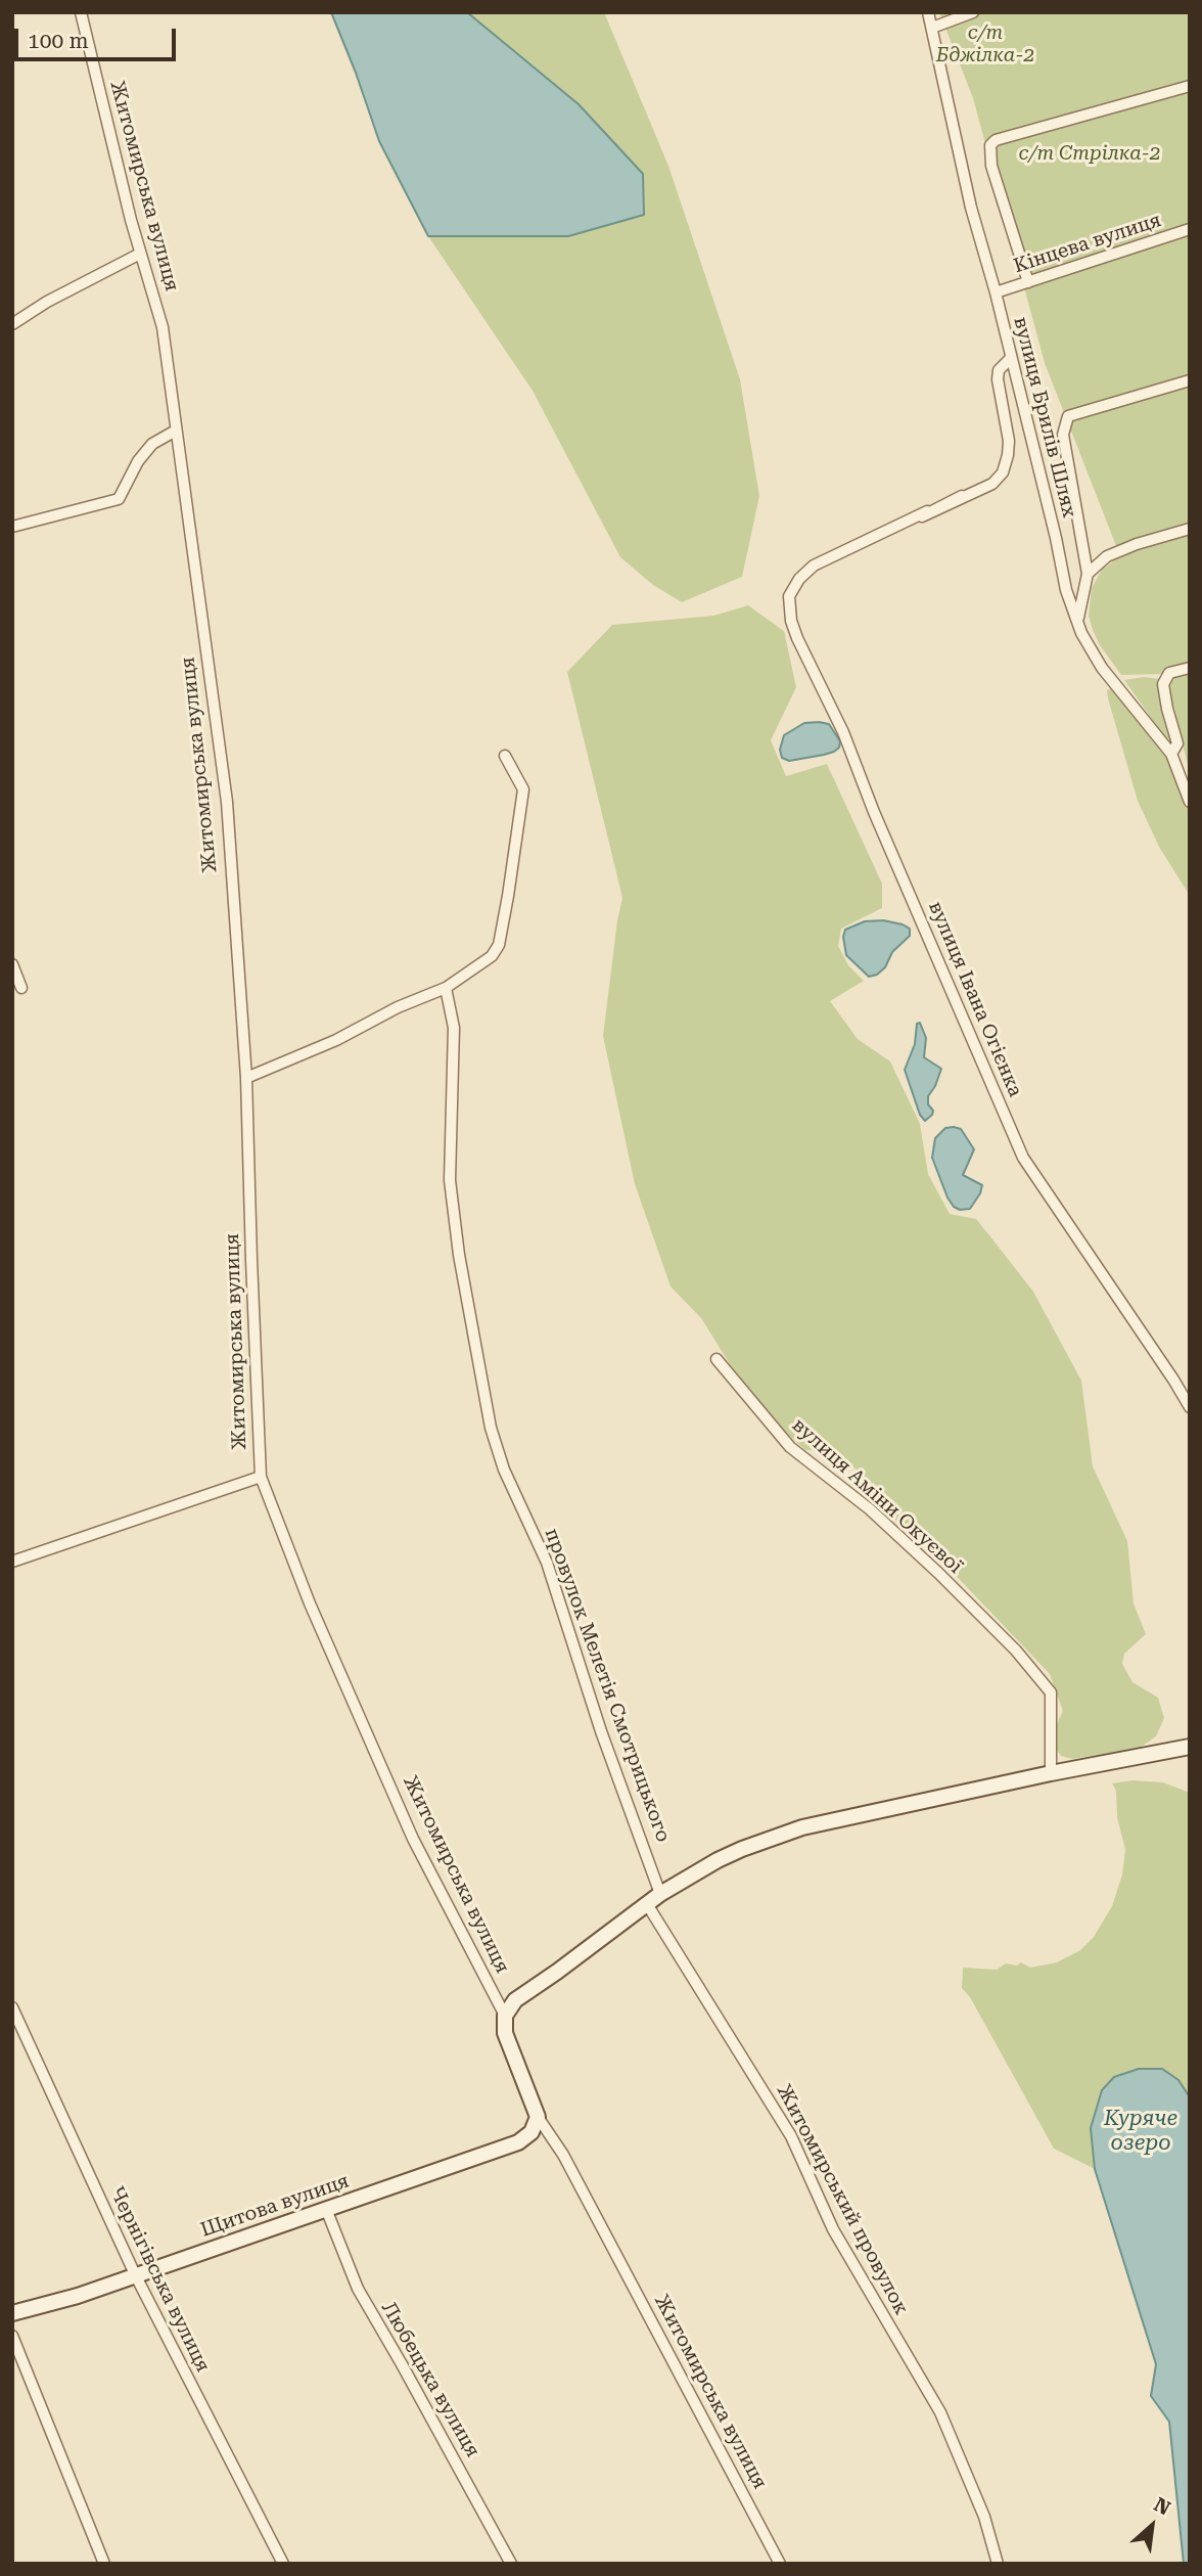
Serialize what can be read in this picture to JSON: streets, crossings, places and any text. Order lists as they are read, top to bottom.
{
  "streets": {
    "street": [
      "Житомирська вулиця",
      "Кінцева вулиця",
      "вулиця Брилів Шлях",
      "вулиця Івана Огієнка",
      "вулиця Аміни Окуєвої",
      "провулок Мелетія Смотрицького",
      "Житомирський провулок",
      "Щитова вулиця",
      "Чернігівська вулиця",
      "Любецька вулиця"
    ]
  },
  "crossings": [
    ["Житомирська вулиця", "Щитова вулиця"],
    ["Кінцева вулиця", "вулиця Брилів Шлях"],
    ["Щитова вулиця", "Чернігівська вулиця"],
    ["Щитова вулиця", "Любецька вулиця"]
  ],
  "water": ["Куряче озеро"],
  "parks": ["с/т Бджілка-2", "с/т Стрілка-2"],
  "scale_bar": "100 m",
  "north": "top right"
}
